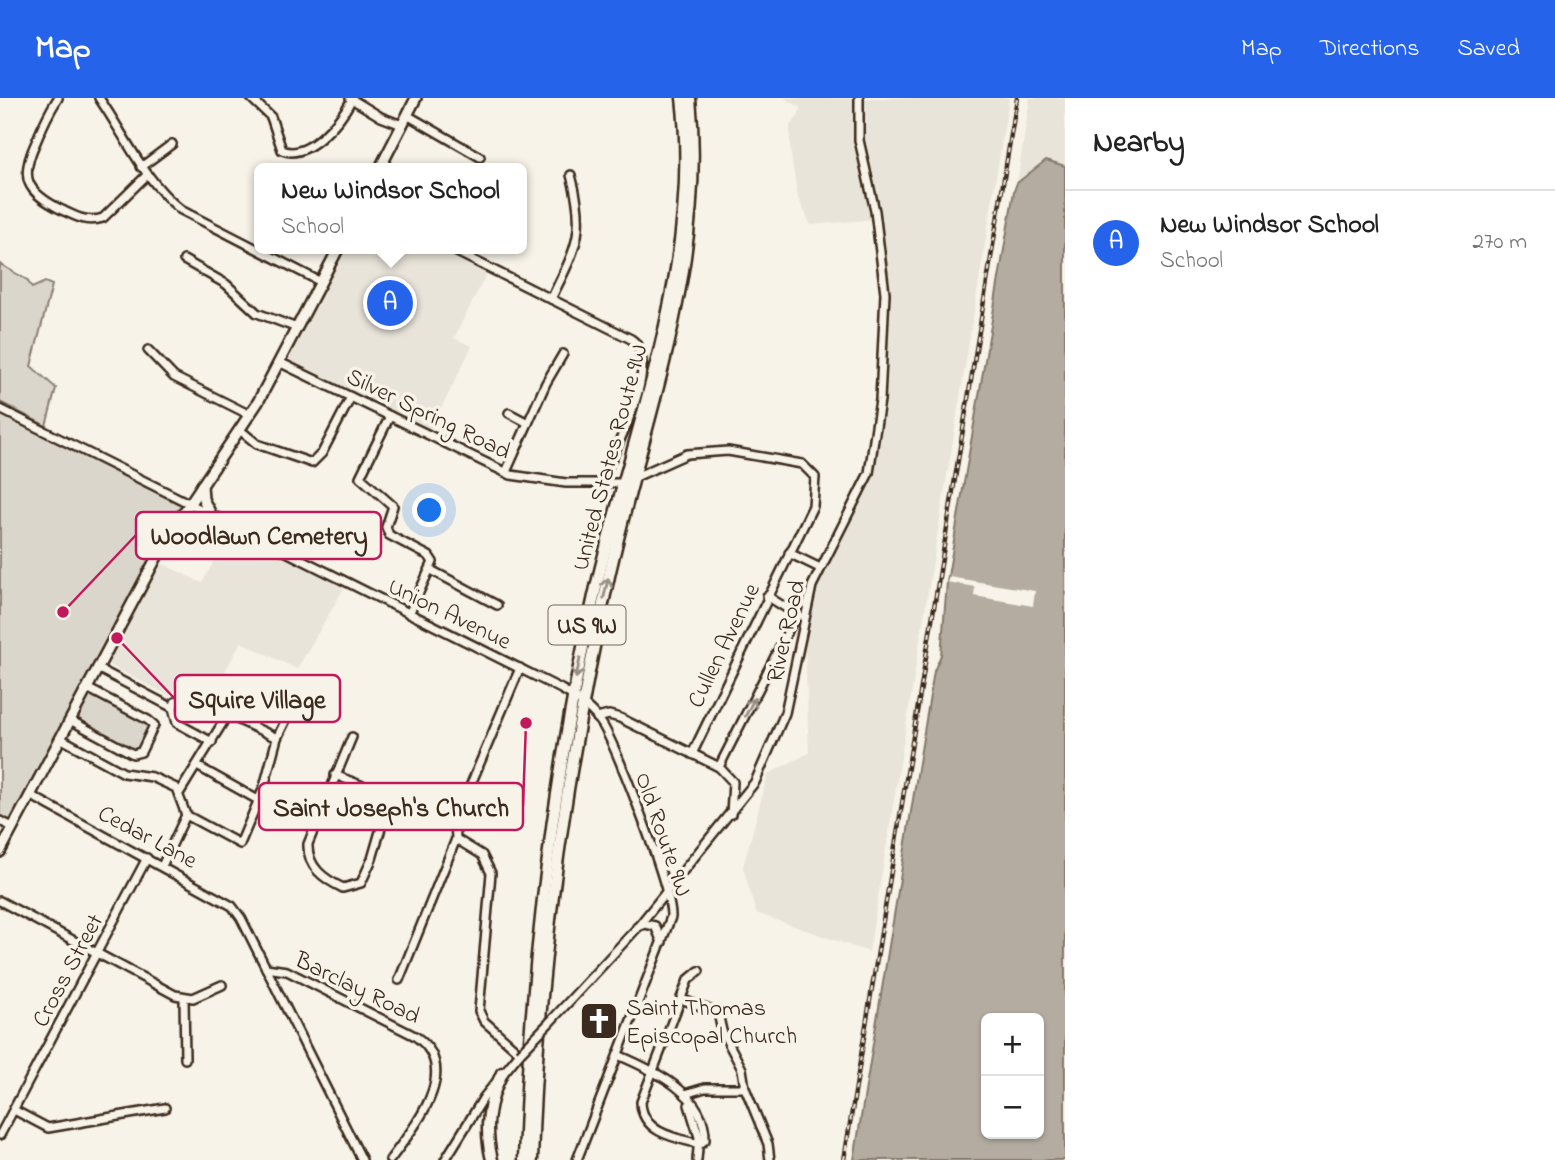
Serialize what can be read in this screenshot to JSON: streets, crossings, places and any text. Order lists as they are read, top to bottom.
{
  "streets": {
    "highway": ["United States Route 9W", "US 9W"],
    "street": [
      "Silver Spring Road",
      "Union Avenue",
      "River Road",
      "Cullen Avenue",
      "Old Route 9W",
      "Cedar Lane",
      "Cross Street",
      "Barclay Road"
    ]
  },
  "crossings": [
    ["Silver Spring Road", "United States Route 9W"],
    ["Silver Spring Road", "Cullen Avenue"],
    ["United States Route 9W", "Union Avenue"],
    ["Union Avenue", "Old Route 9W"],
    ["River Road", "Old Route 9W"],
    ["Cedar Lane", "Cross Street"],
    ["Cedar Lane", "Barclay Road"]
  ],
  "places": {
    "other": ["Woodlawn Cemetery", "Squire Village", "Saint Joseph's Church"],
    "church": ["Saint Thomas Episcopal Church"]
  },
  "page": {
    "header": "Map",
    "nav": ["Map", "Directions", "Saved"],
    "heading": "Nearby",
    "popup": ["New Windsor School", "School"],
    "list": [
      {
        "mark": "A",
        "name": "New Windsor School",
        "note": "School",
        "value": "270 m"
      }
    ],
    "pins": "A",
    "map_buttons": ["+", "−"]
  }
}
